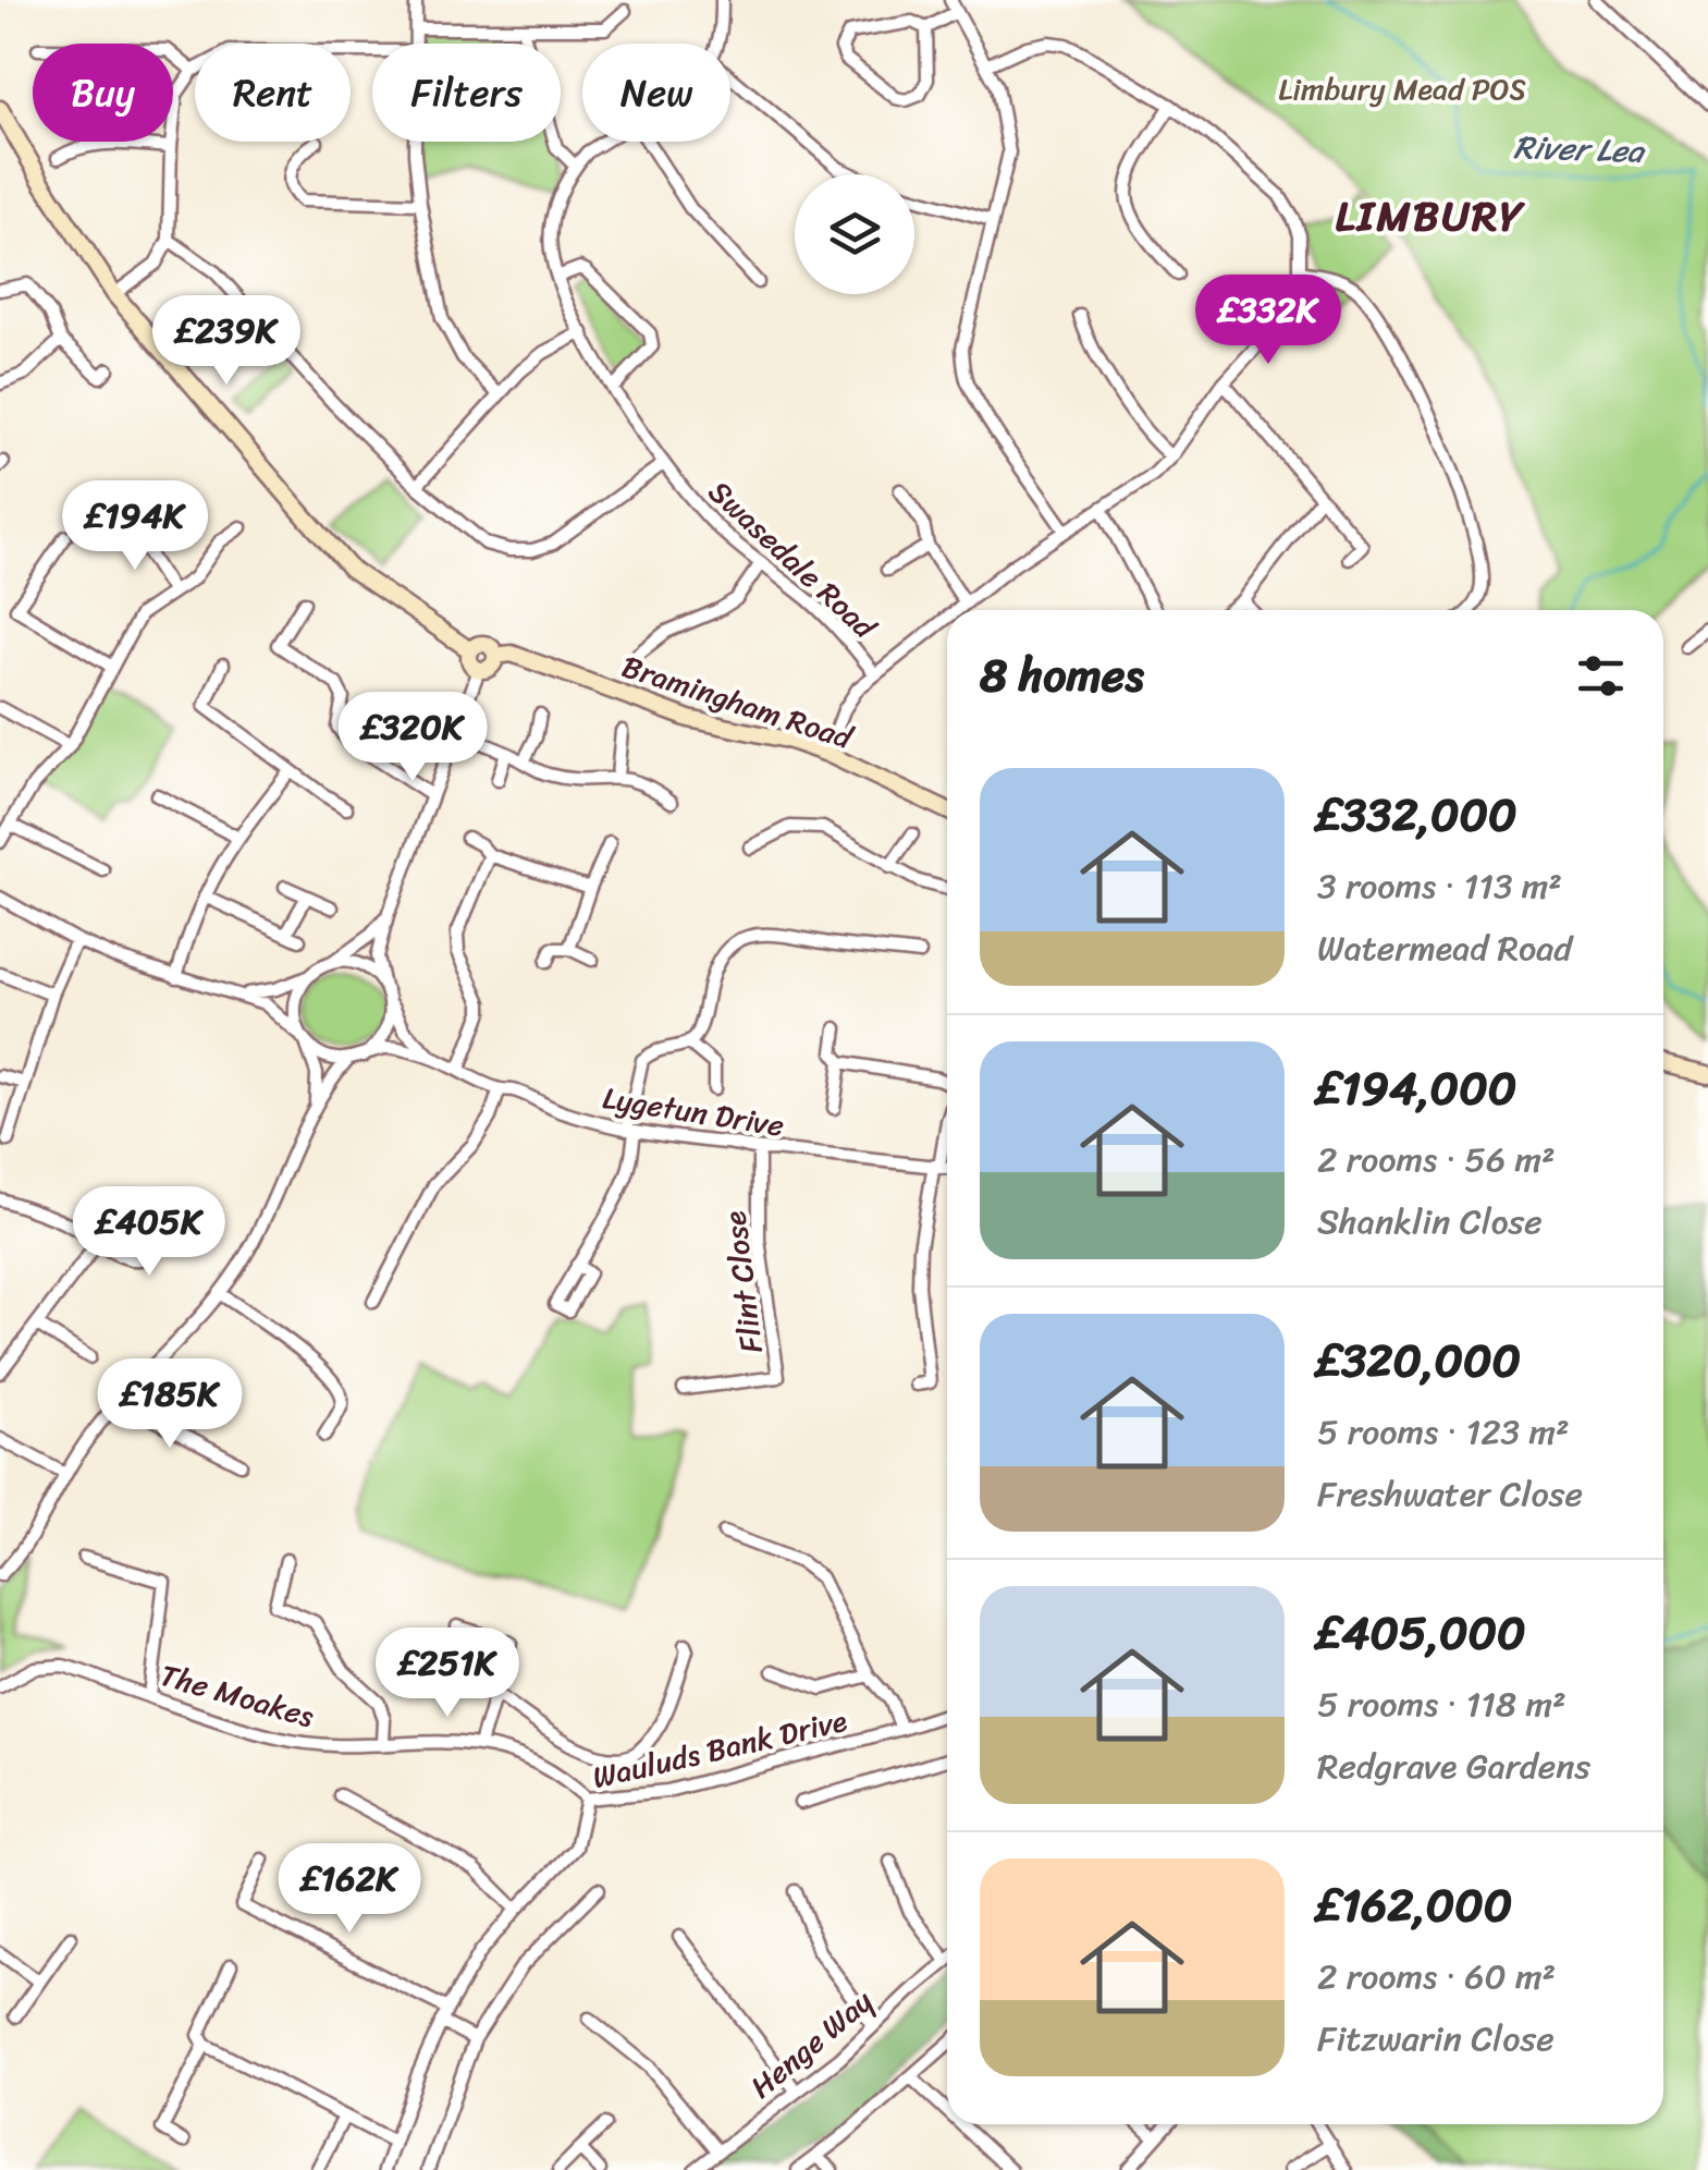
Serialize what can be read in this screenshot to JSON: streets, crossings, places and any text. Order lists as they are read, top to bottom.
{
  "streets": {
    "street": [
      "Swasedale Road",
      "Bramingham Road",
      "Lygetun Drive",
      "Flint Close",
      "The Moakes",
      "Wauluds Bank Drive",
      "Henge Way"
    ]
  },
  "crossings": [
    ["Lygetun Drive", "Flint Close"],
    ["The Moakes", "Wauluds Bank Drive"]
  ],
  "districts": ["LIMBURY"],
  "water": ["River Lea"],
  "parks": ["Limbury Mead POS"],
  "page": {
    "chip": [
      "Buy",
      "Rent",
      "Filters",
      "New"
    ],
    "price": [
      "£332K",
      "£239K",
      "£194K",
      "£320K",
      "£405K",
      "£185K",
      "£251K",
      "£162K"
    ],
    "heading": "8 homes",
    "list": [
      {
        "name": "£332,000",
        "note": "3 rooms · 113 m² · Watermead Road"
      },
      {
        "name": "£194,000",
        "note": "2 rooms · 56 m² · Shanklin Close"
      },
      {
        "name": "£320,000",
        "note": "5 rooms · 123 m² · Freshwater Close"
      },
      {
        "name": "£405,000",
        "note": "5 rooms · 118 m² · Redgrave Gardens"
      },
      {
        "name": "£162,000",
        "note": "2 rooms · 60 m² · Fitzwarin Close"
      }
    ]
  }
}
